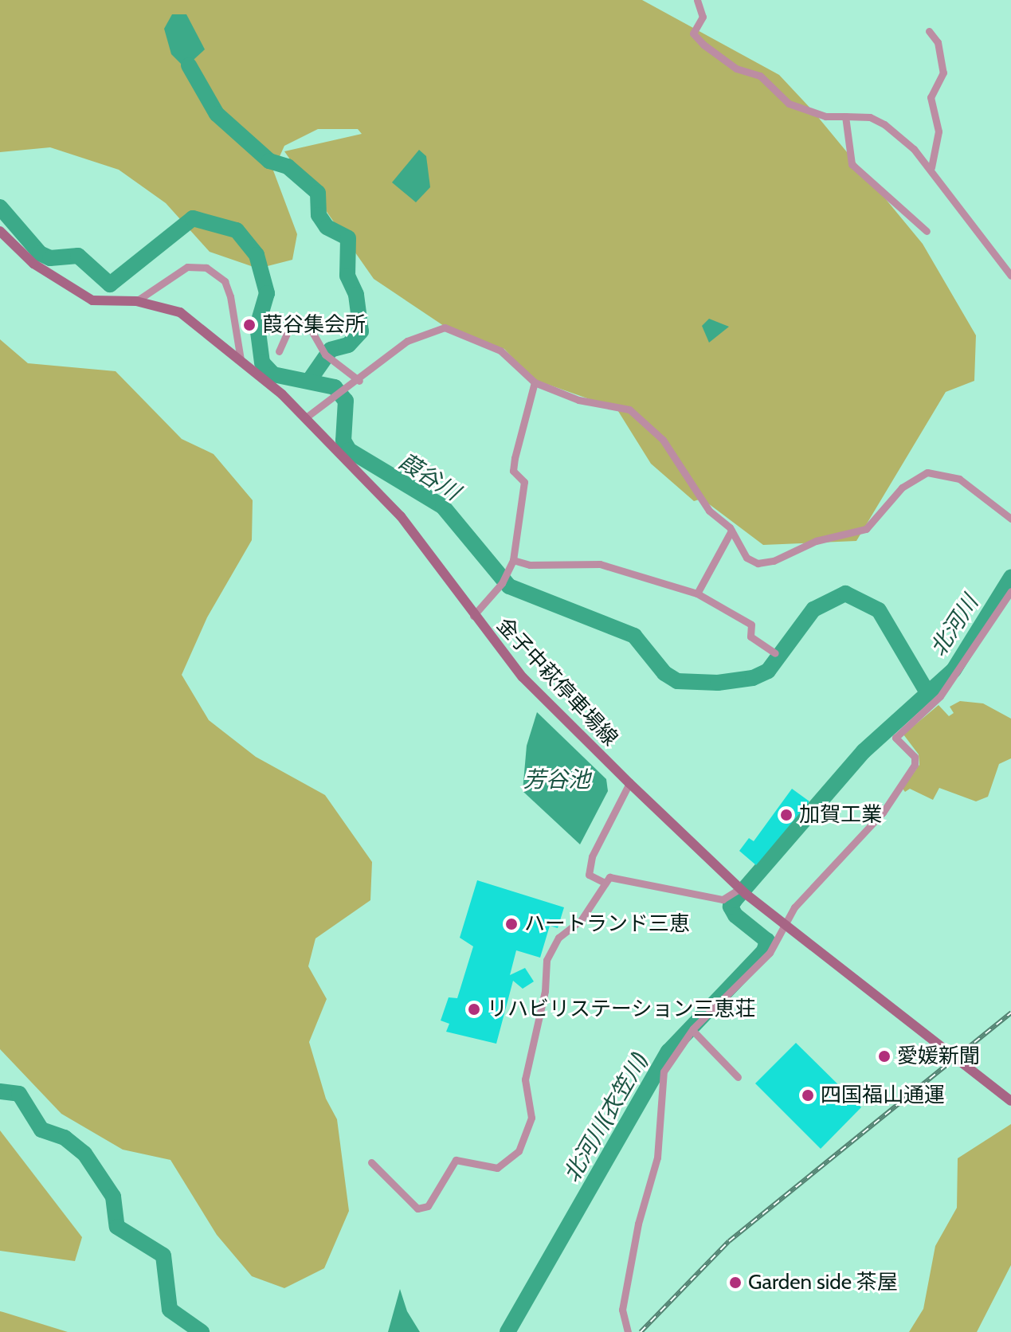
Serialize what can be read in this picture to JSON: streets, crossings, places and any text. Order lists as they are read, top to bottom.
{
  "streets": {
    "main road": ["金子中萩停車場線"]
  },
  "water": [
    "葭谷川",
    "北河川",
    "芳谷池",
    "北河川(衣笠川)"
  ],
  "places": [
    "葭谷集会所",
    "加賀工業",
    "ハートランド三恵",
    "リハビリステーション三恵荘",
    "愛媛新聞",
    "四国福山通運",
    "Garden side 茶屋"
  ]
}
